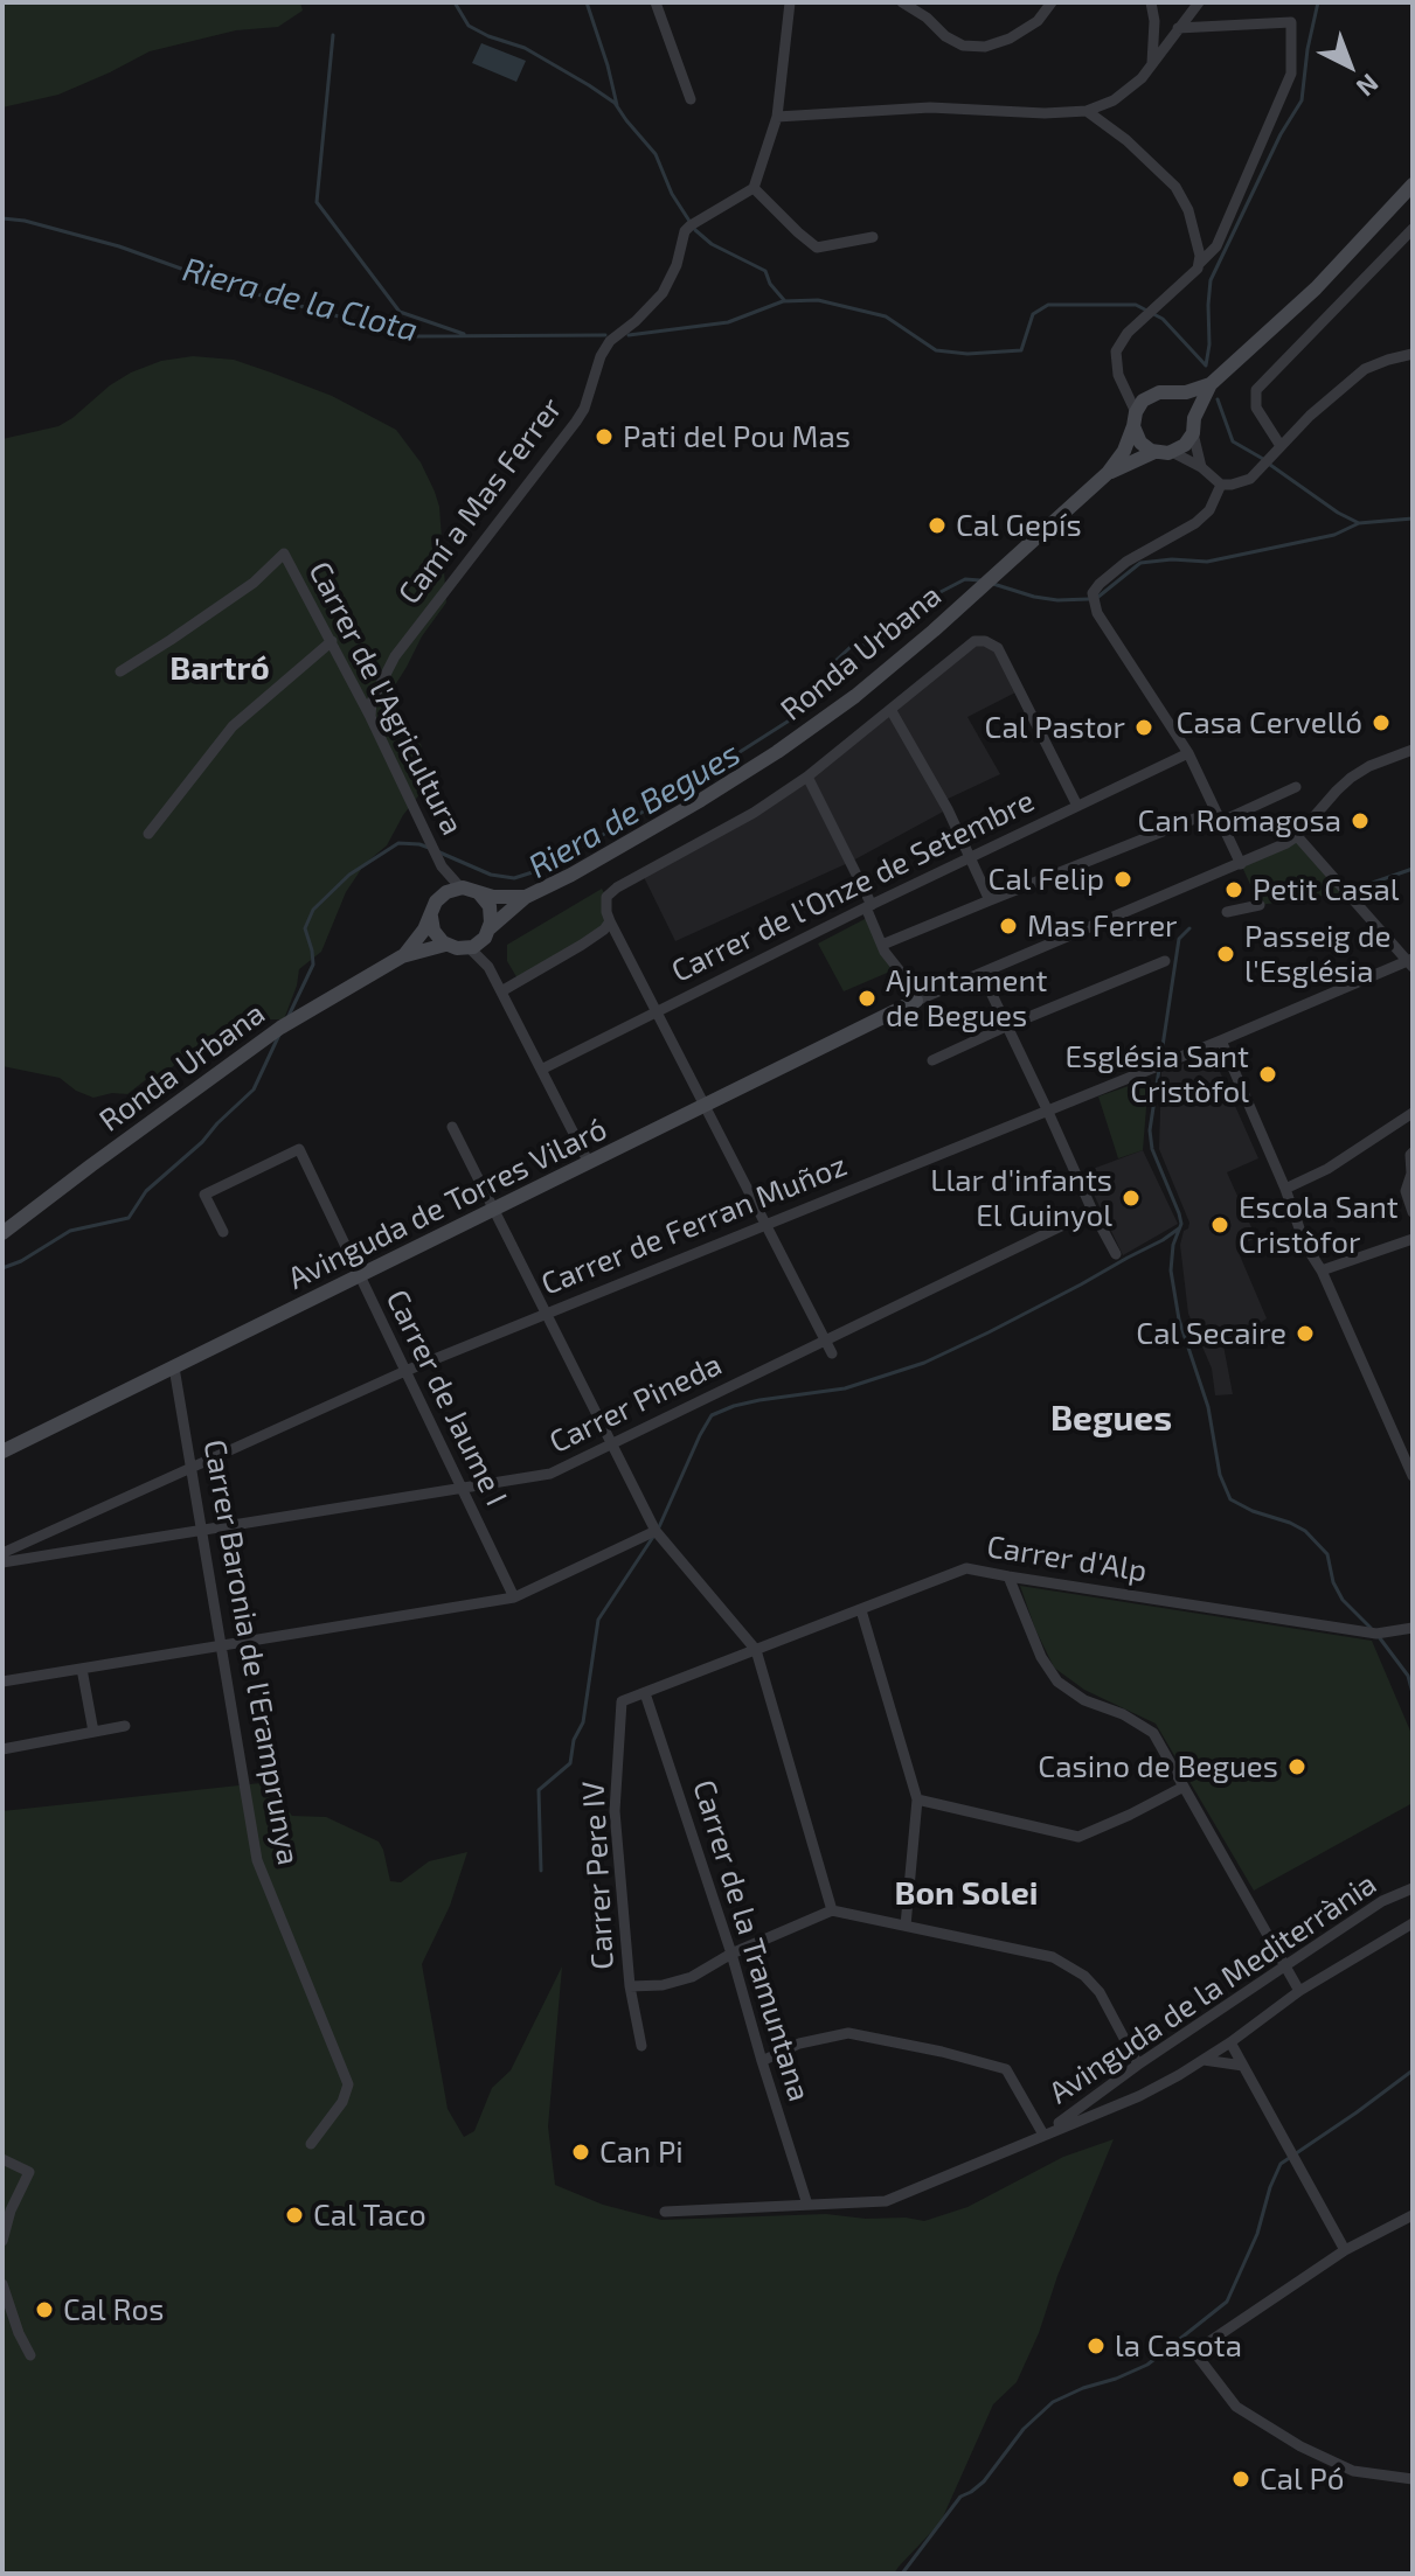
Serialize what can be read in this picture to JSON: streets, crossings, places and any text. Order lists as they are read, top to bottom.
{
  "streets": {
    "main road": ["Ronda Urbana", "Avinguda de Torres Vilaró"],
    "street": [
      "Camí a Mas Ferrer",
      "Carrer de l'Agricultura",
      "Carrer de l'Onze de Setembre",
      "Carrer de Ferran Muñoz",
      "Carrer de Jaume I",
      "Carrer Pineda",
      "Carrer d'Alp",
      "Carrer Baronia de l'Eramprunya",
      "Carrer Pere IV",
      "Carrer de la Tramuntana",
      "Avinguda de la Mediterrània"
    ]
  },
  "crossings": [
    ["Camí a Mas Ferrer", "Carrer de l'Agricultura"],
    ["Ronda Urbana", "Carrer de l'Agricultura"],
    ["Avinguda de Torres Vilaró", "Carrer de Jaume I"],
    ["Avinguda de Torres Vilaró", "Carrer Baronia de l'Eramprunya"],
    ["Carrer de Ferran Muñoz", "Carrer de Jaume I"],
    ["Carrer de Ferran Muñoz", "Carrer Baronia de l'Eramprunya"],
    ["Carrer de Jaume I", "Carrer Pineda"],
    ["Carrer Pineda", "Carrer Baronia de l'Eramprunya"],
    ["Carrer d'Alp", "Carrer Pere IV"],
    ["Carrer d'Alp", "Carrer de la Tramuntana"],
    ["Carrer de la Tramuntana", "Avinguda de la Mediterrània"]
  ],
  "districts": ["Bartró", "Begues", "Bon Solei"],
  "water": ["Riera de la Clota", "Riera de Begues"],
  "places": [
    "Pati del Pou Mas",
    "Cal Gepís",
    "Casa Cervelló",
    "Cal Pastor",
    "Can Romagosa",
    "Cal Felip",
    "Petit Casal",
    "Mas Ferrer",
    "Passeig de l'Església",
    "Ajuntament de Begues",
    "Església Sant Cristòfol",
    "Llar d'infants El Guinyol",
    "Escola Sant Cristòfor",
    "Cal Secaire",
    "Casino de Begues",
    "Can Pi",
    "Cal Taco",
    "Cal Ros",
    "la Casota",
    "Cal Pó"
  ],
  "north": "bottom right"
}
